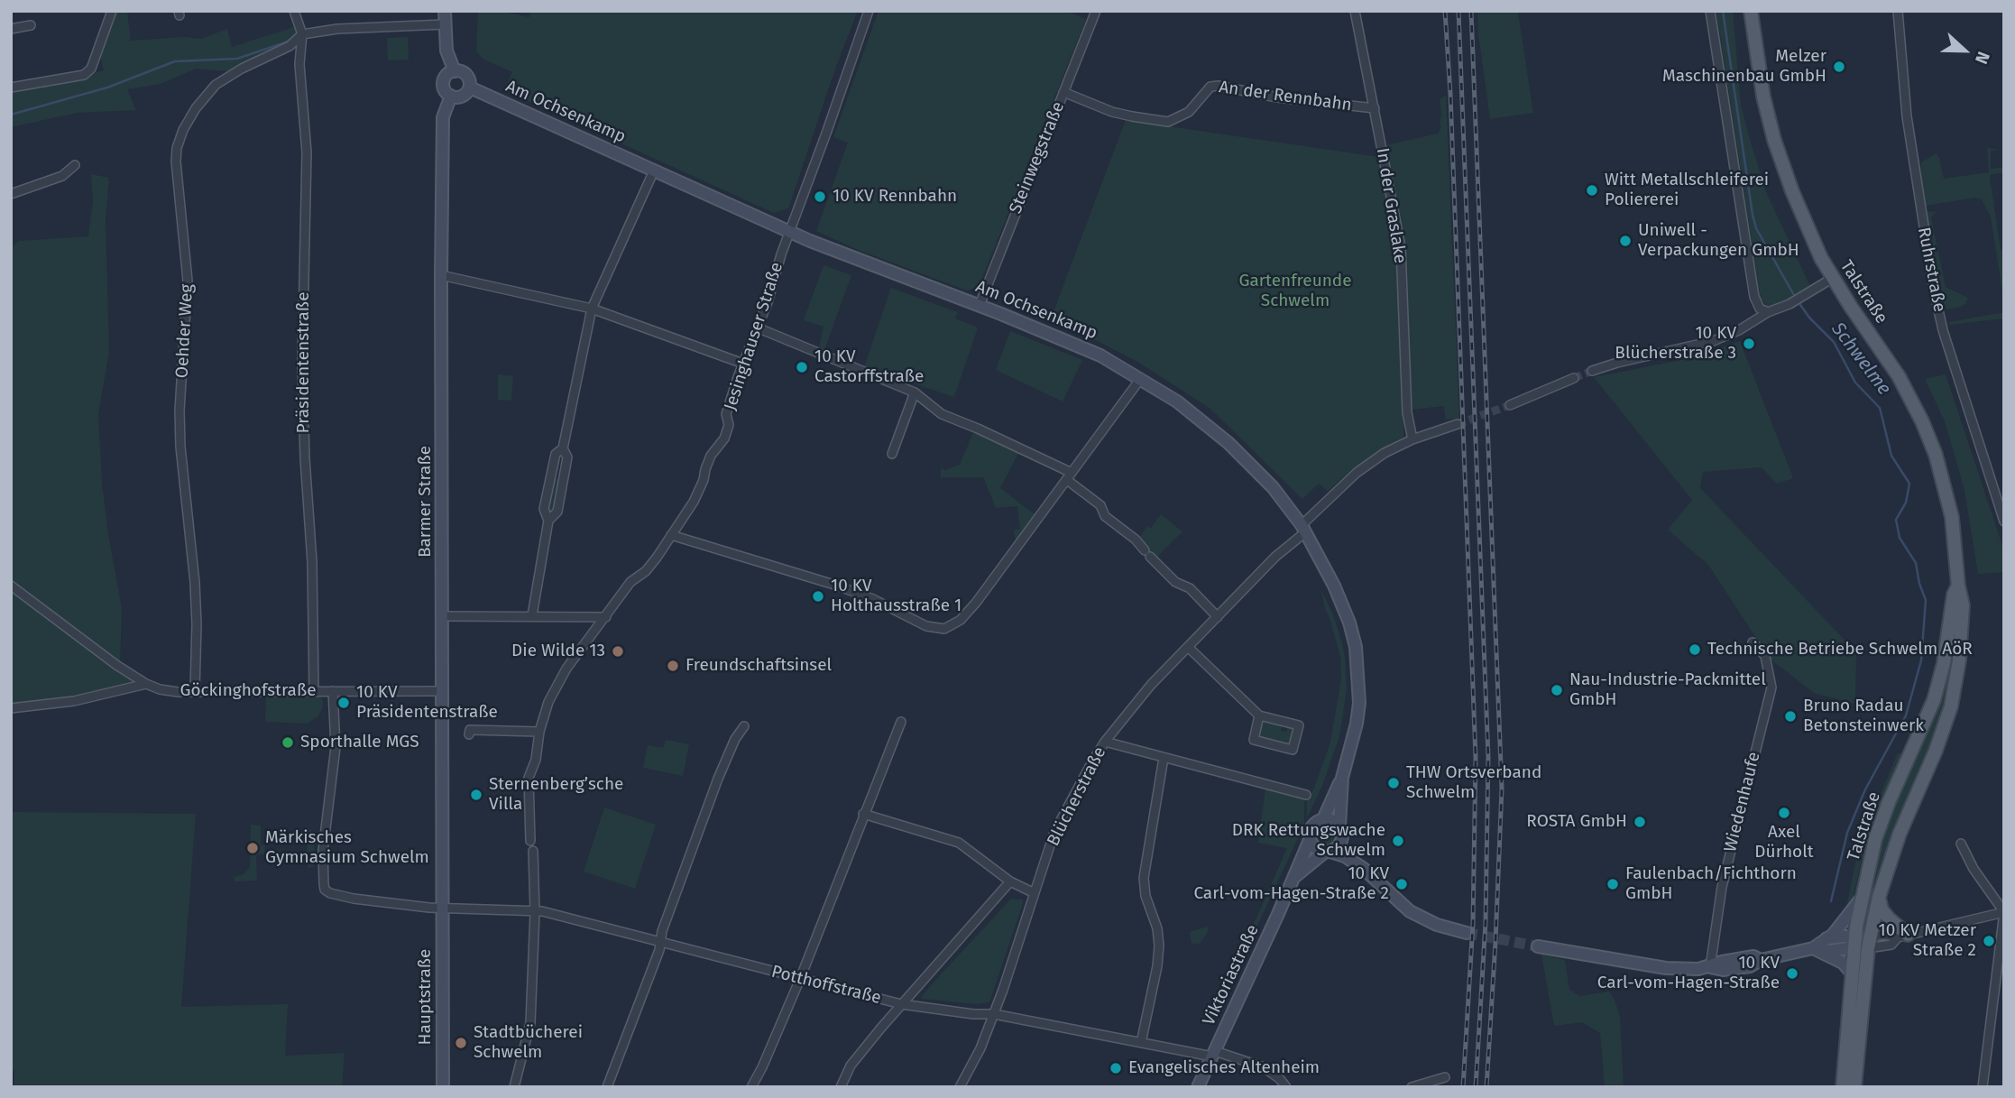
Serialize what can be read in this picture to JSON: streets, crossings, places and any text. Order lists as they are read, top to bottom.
{
  "streets": {
    "main road": [
      "Am Ochsenkamp",
      "Talstraße",
      "Barmer Straße",
      "Viktoriastraße",
      "Hauptstraße"
    ],
    "street": [
      "An der Rennbahn",
      "Steinwegstraße",
      "In der Graslake",
      "Ruhrstraße",
      "Oehder Weg",
      "Jesinghauser Straße",
      "Präsidentenstraße",
      "Göckinghofstraße",
      "Blücherstraße",
      "Wiedenhaufe",
      "Potthoffstraße"
    ]
  },
  "crossings": [
    ["An der Rennbahn", "Steinwegstraße"],
    ["An der Rennbahn", "In der Graslake"],
    ["Am Ochsenkamp", "Steinwegstraße"],
    ["Am Ochsenkamp", "Jesinghauser Straße"],
    ["Am Ochsenkamp", "Barmer Straße"],
    ["Am Ochsenkamp", "Blücherstraße"],
    ["Am Ochsenkamp", "Viktoriastraße"],
    ["In der Graslake", "Blücherstraße"],
    ["Oehder Weg", "Präsidentenstraße"],
    ["Oehder Weg", "Göckinghofstraße"],
    ["Präsidentenstraße", "Göckinghofstraße"],
    ["Barmer Straße", "Göckinghofstraße"],
    ["Barmer Straße", "Potthoffstraße"],
    ["Barmer Straße", "Hauptstraße"],
    ["Göckinghofstraße", "Potthoffstraße"],
    ["Blücherstraße", "Potthoffstraße"],
    ["Viktoriastraße", "Potthoffstraße"],
    ["Potthoffstraße", "Hauptstraße"]
  ],
  "water": ["Schwelme"],
  "parks": ["Gartenfreunde Schwelm"],
  "places": [
    "Melzer Maschinenbau GmbH",
    "Witt Metallschleiferei Poliererei",
    "10 KV Rennbahn",
    "Uniwell - Verpackungen GmbH",
    "10 KV Blücherstraße 3",
    "10 KV Castorffstraße",
    "10 KV Holthausstraße 1",
    "Technische Betriebe Schwelm AöR",
    "Die Wilde 13",
    "Freundschaftsinsel",
    "Nau-Industrie-Packmittel GmbH",
    "10 KV Präsidentenstraße",
    "Bruno Radau Betonsteinwerk",
    "Sporthalle MGS",
    "THW Ortsverband Schwelm",
    "Sternenberg’sche Villa",
    "Axel Dürholt",
    "ROSTA GmbH",
    "DRK Rettungswache Schwelm",
    "Märkisches Gymnasium Schwelm",
    "10 KV Carl-vom-Hagen-Straße 2",
    "Faulenbach/Fichthorn GmbH",
    "10 KV Metzer Straße 2",
    "10 KV Carl-vom-Hagen-Straße",
    "Stadtbücherei Schwelm",
    "Evangelisches Altenheim"
  ],
  "north": "right"
}
